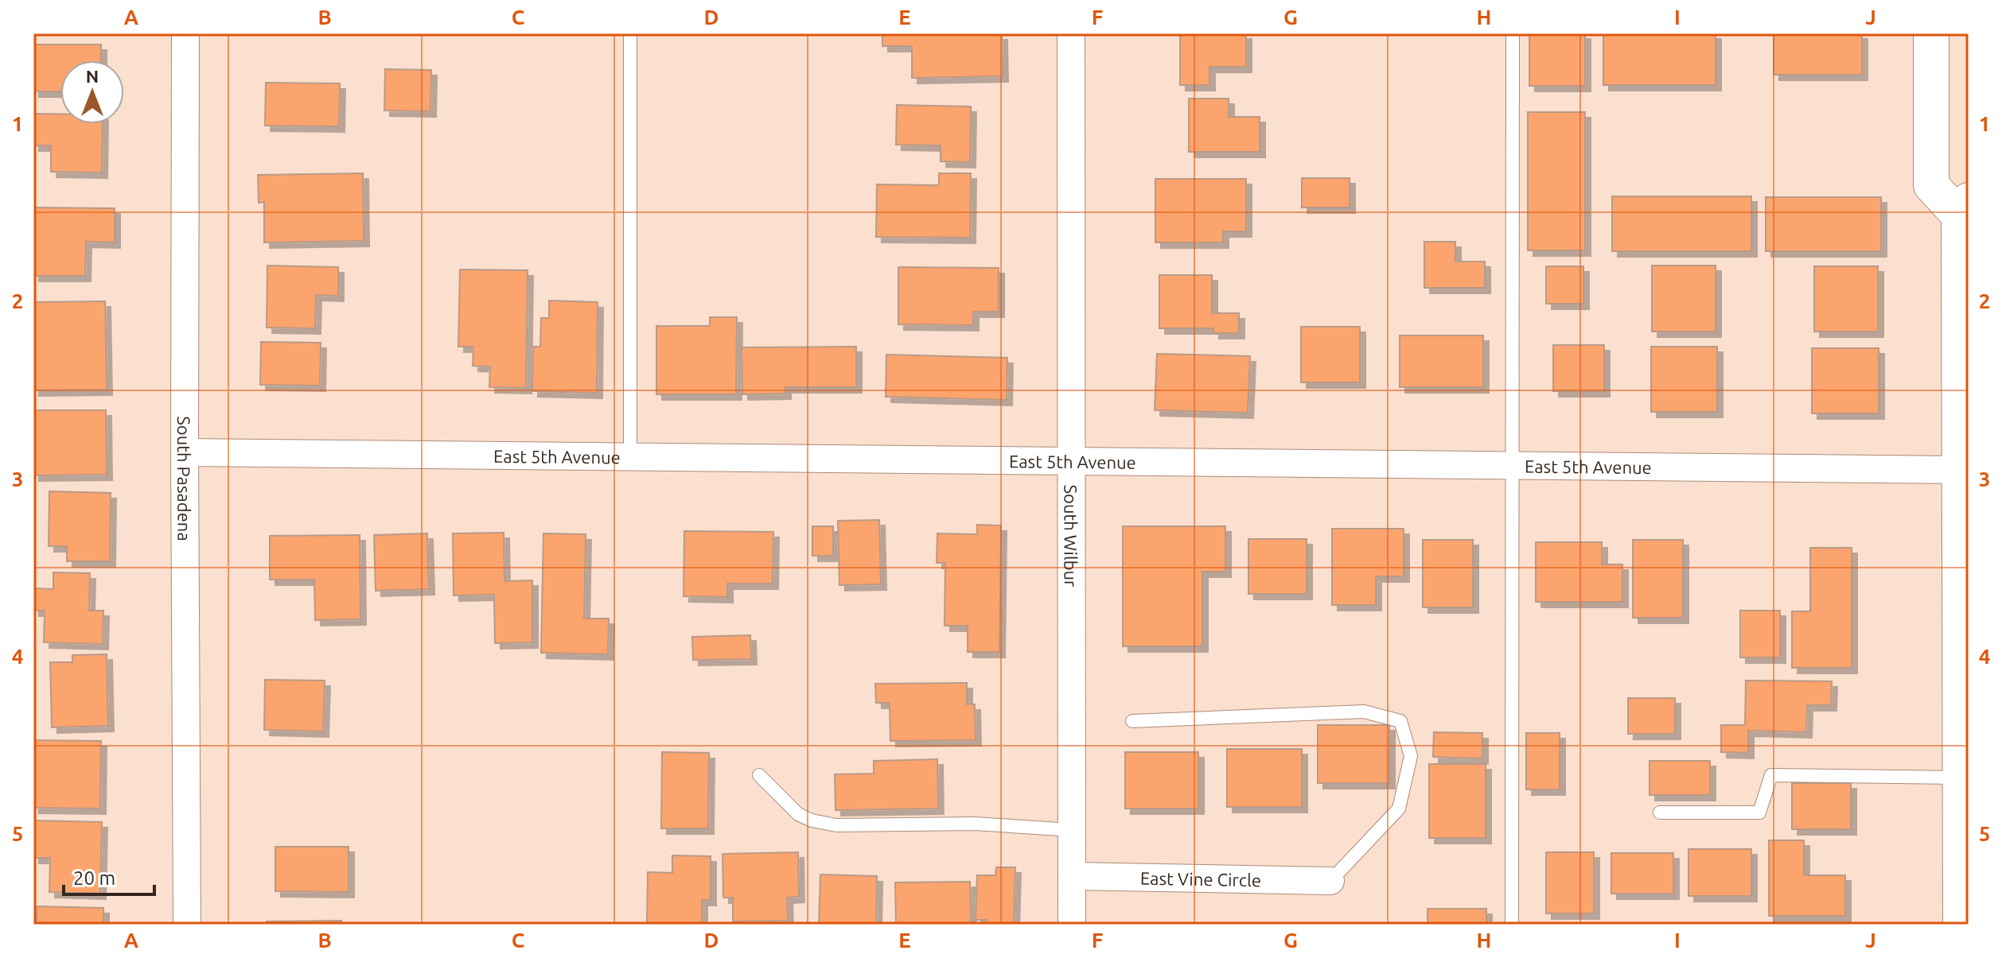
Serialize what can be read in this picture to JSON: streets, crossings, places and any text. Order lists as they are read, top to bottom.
{
  "streets": {
    "street": [
      "East 5th Avenue",
      "South Pasadena",
      "South Wilbur",
      "East Vine Circle"
    ]
  },
  "crossings": [
    ["East 5th Avenue", "South Pasadena"],
    ["East 5th Avenue", "South Wilbur"],
    ["South Wilbur", "East Vine Circle"]
  ],
  "scale_bar": "20 m",
  "north": "top",
  "grid": {
    "columns": [
      "A",
      "B",
      "C",
      "D",
      "E",
      "F",
      "G",
      "H",
      "I",
      "J"
    ],
    "rows": [
      "1",
      "2",
      "3",
      "4",
      "5"
    ]
  }
}
